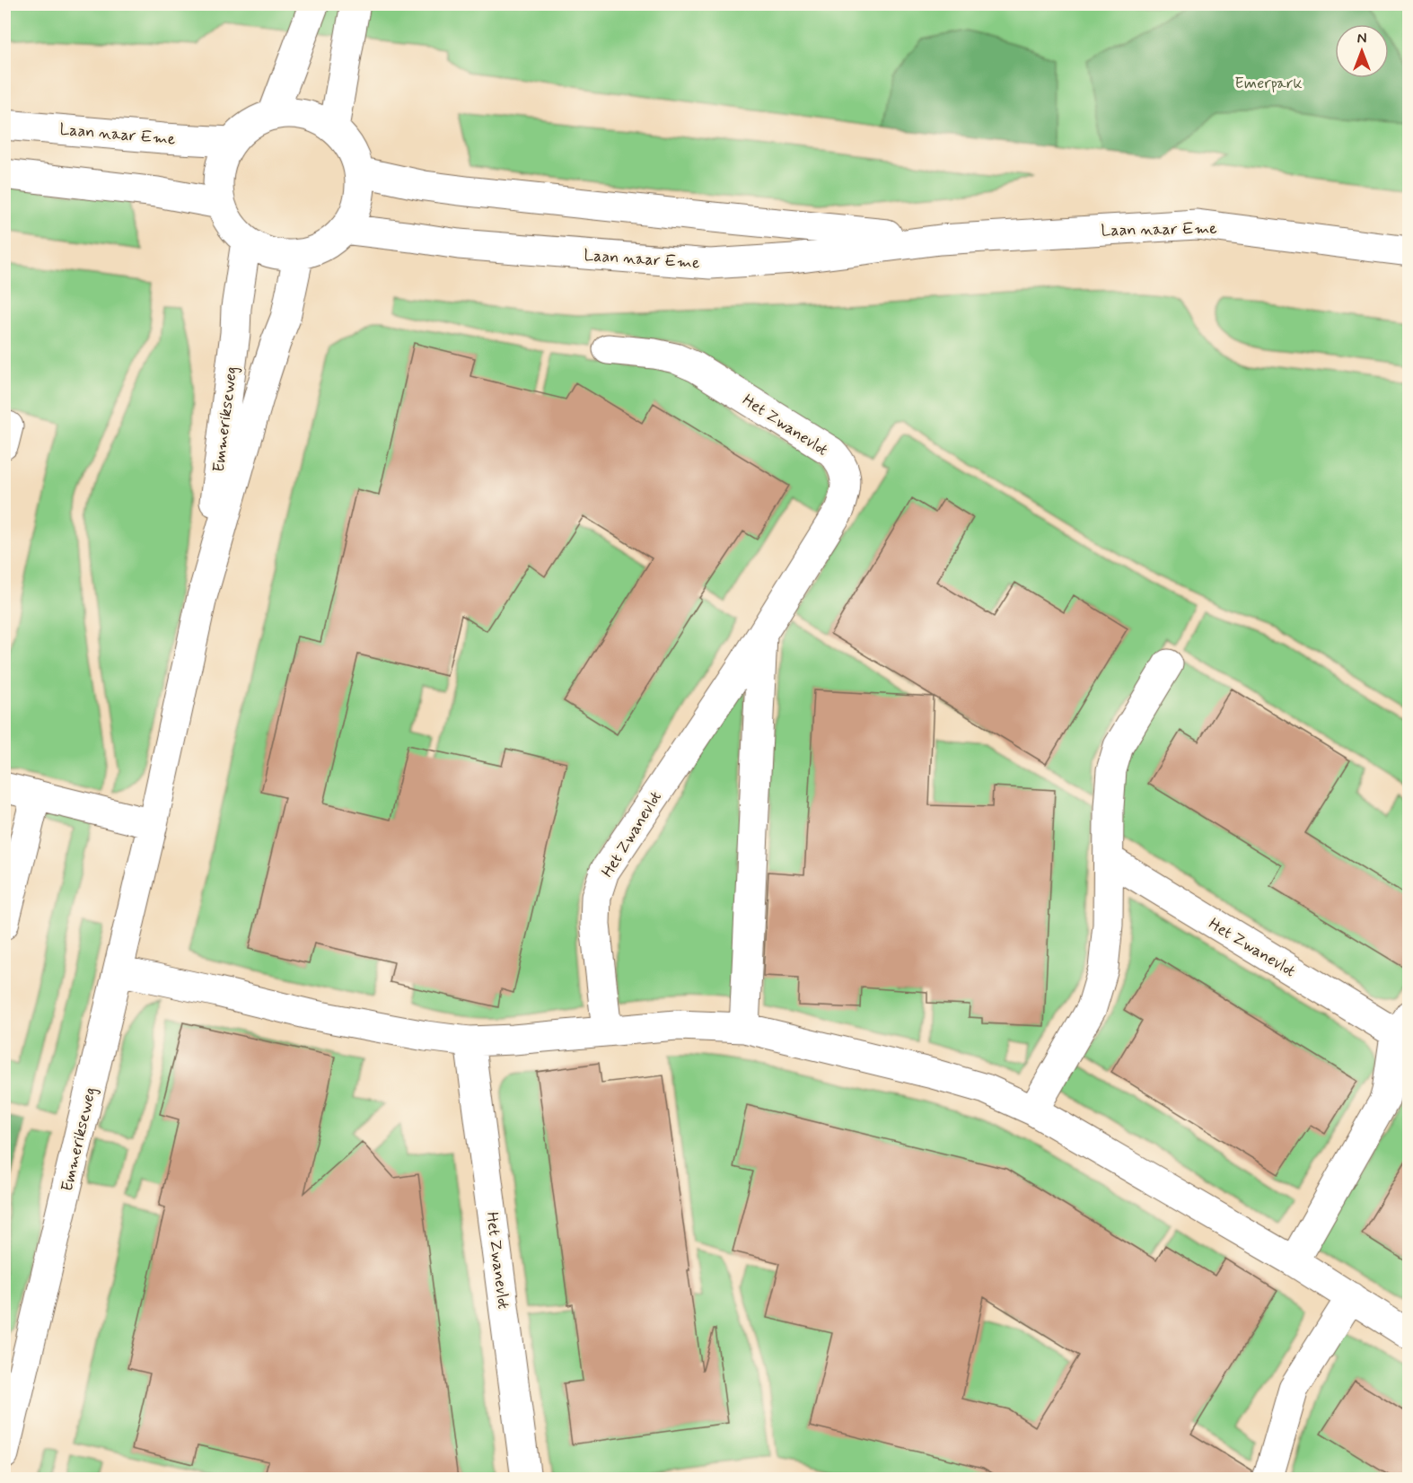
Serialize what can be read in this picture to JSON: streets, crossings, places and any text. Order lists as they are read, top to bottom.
{
  "streets": {
    "street": ["Laan naar Eme", "Emmerikseweg", "Het Zwanevlot"]
  },
  "crossings": [
    ["Laan naar Eme", "Emmerikseweg"]
  ],
  "parks": ["Emerpark"],
  "north": "top"
}
